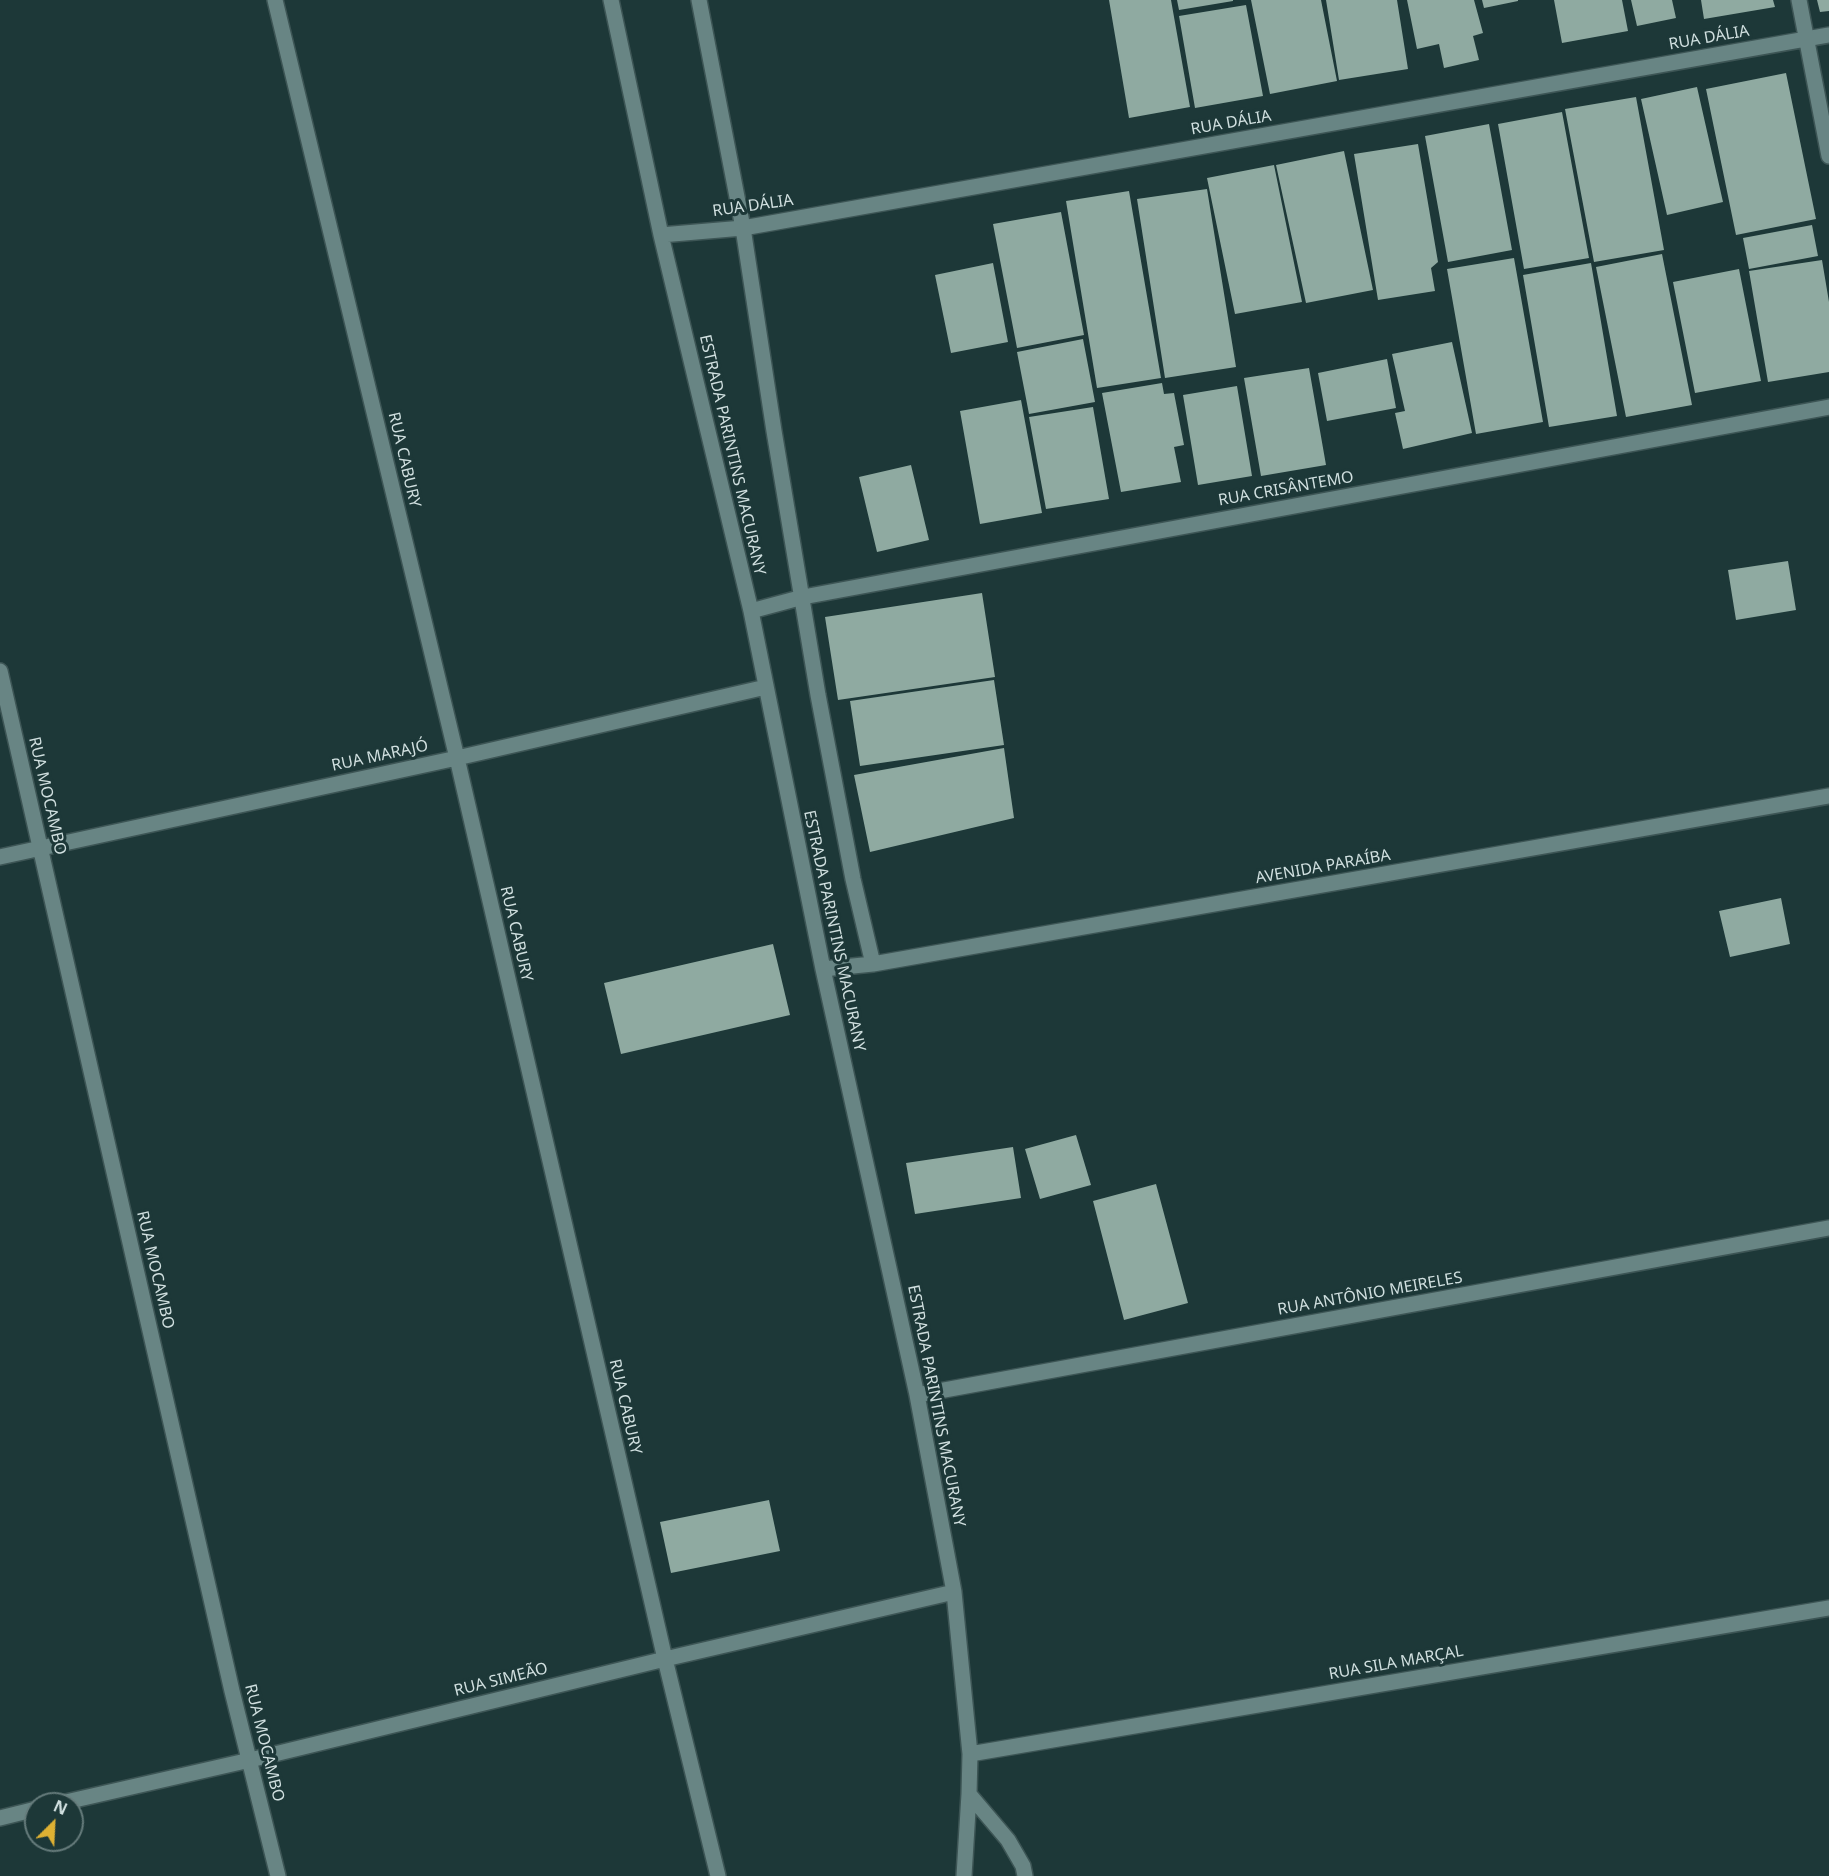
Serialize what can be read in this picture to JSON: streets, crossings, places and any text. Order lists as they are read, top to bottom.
{
  "streets": {
    "street": [
      "RUA DÁLIA",
      "ESTRADA PARINTINS MACURANY",
      "RUA CABURY",
      "RUA CRISÂNTEMO",
      "RUA MARAJÓ",
      "RUA MOCAMBO",
      "AVENIDA PARAÍBA",
      "RUA ANTÔNIO MEIRELES",
      "RUA SILA MARÇAL",
      "RUA SIMEÃO"
    ]
  },
  "crossings": [
    ["RUA DÁLIA", "ESTRADA PARINTINS MACURANY"],
    ["ESTRADA PARINTINS MACURANY", "RUA CRISÂNTEMO"],
    ["ESTRADA PARINTINS MACURANY", "RUA MARAJÓ"],
    ["ESTRADA PARINTINS MACURANY", "AVENIDA PARAÍBA"],
    ["ESTRADA PARINTINS MACURANY", "RUA ANTÔNIO MEIRELES"],
    ["ESTRADA PARINTINS MACURANY", "RUA SILA MARÇAL"],
    ["ESTRADA PARINTINS MACURANY", "RUA SIMEÃO"],
    ["RUA CABURY", "RUA MARAJÓ"],
    ["RUA CABURY", "RUA SIMEÃO"],
    ["RUA MARAJÓ", "RUA MOCAMBO"],
    ["RUA MOCAMBO", "RUA SIMEÃO"]
  ],
  "north": "top right"
}
